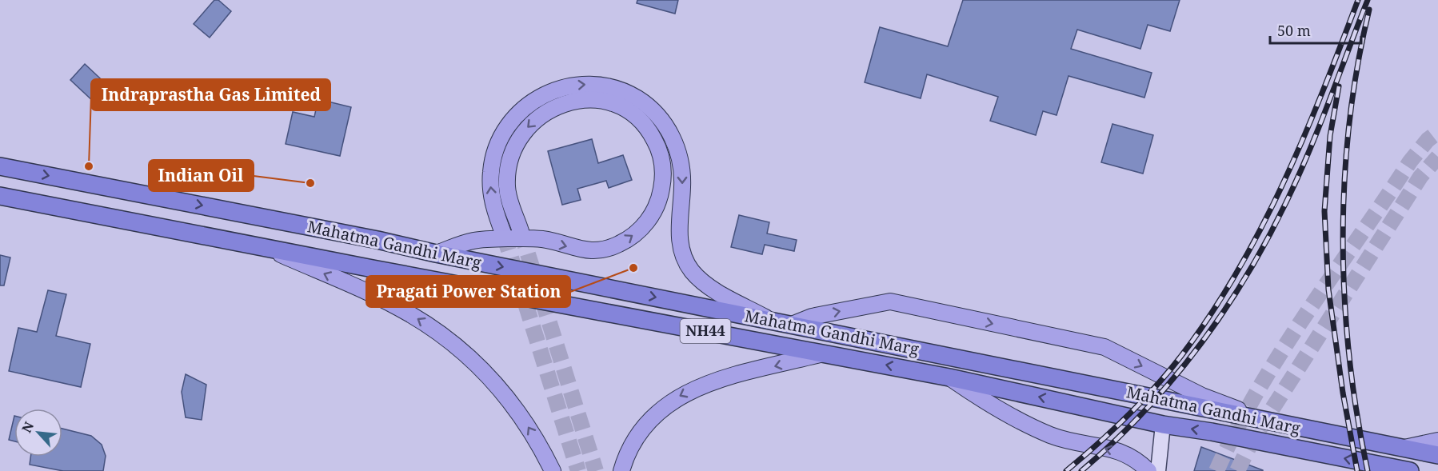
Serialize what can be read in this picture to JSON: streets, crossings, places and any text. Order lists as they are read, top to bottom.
{
  "streets": {
    "highway": ["Mahatma Gandhi Marg", "NH44"]
  },
  "places": ["Indraprastha Gas Limited", "Indian Oil", "Pragati Power Station"],
  "scale_bar": "50 m",
  "north": "top left"
}
